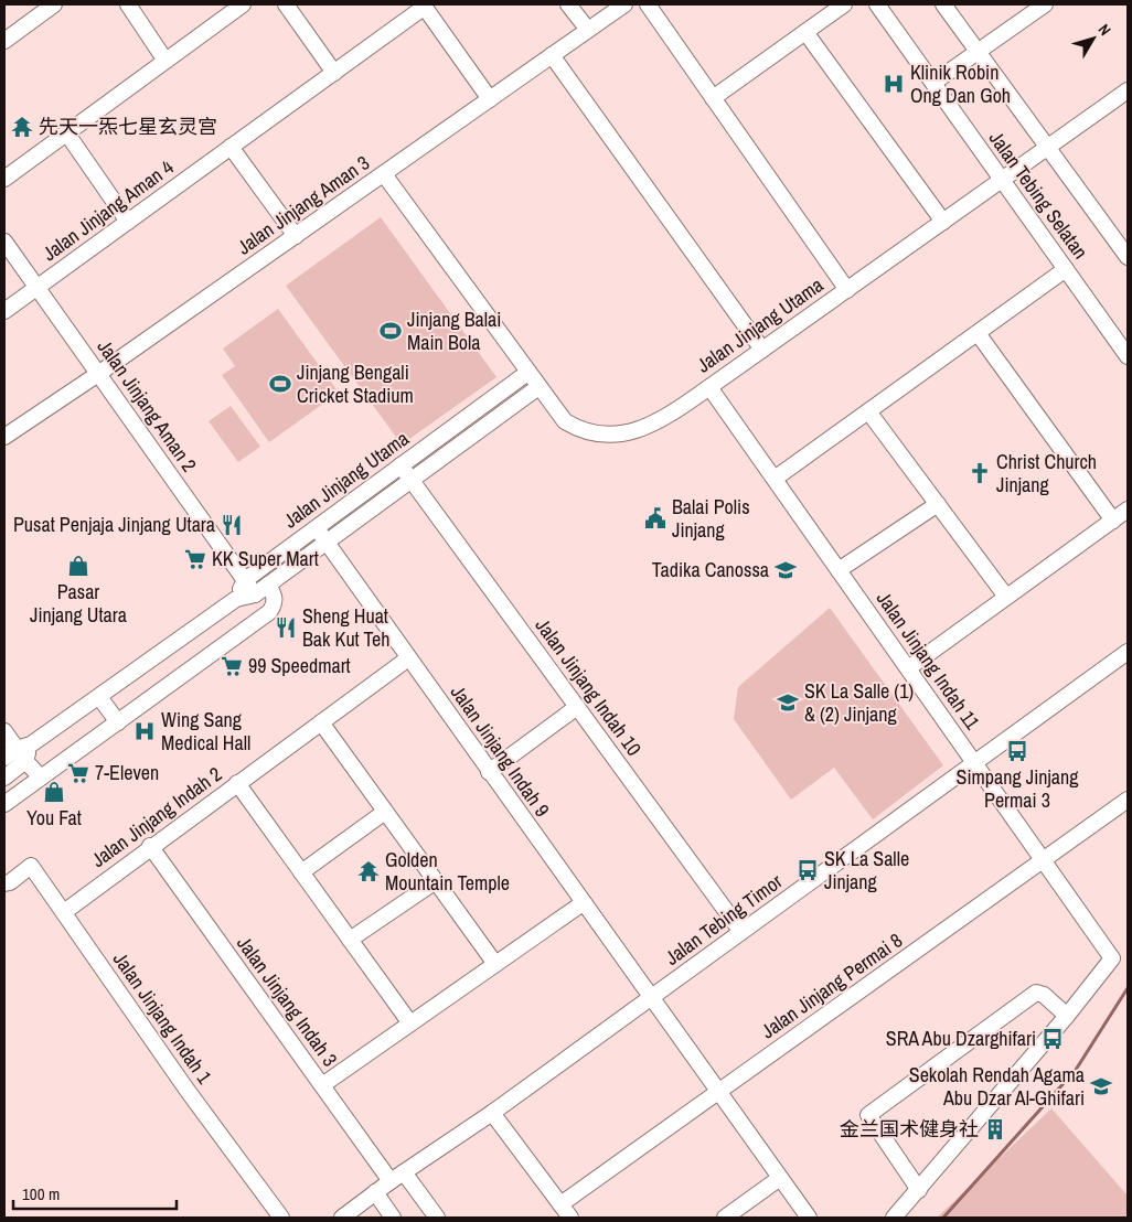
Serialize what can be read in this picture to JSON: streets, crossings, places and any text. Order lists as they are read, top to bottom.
{
  "streets": {
    "street": [
      "Jalan Tebing Selatan",
      "Jalan Jinjang Aman 3",
      "Jalan Jinjang Aman 4",
      "Jalan Jinjang Utama",
      "Jalan Jinjang Aman 2",
      "Jalan Jinjang Indah 11",
      "Jalan Jinjang Indah 10",
      "Jalan Jinjang Indah 9",
      "Jalan Jinjang Indah 2",
      "Jalan Tebing Timor",
      "Jalan Jinjang Permai 8",
      "Jalan Jinjang Indah 3",
      "Jalan Jinjang Indah 1"
    ]
  },
  "crossings": [
    ["Jalan Tebing Selatan", "Jalan Jinjang Utama"],
    ["Jalan Jinjang Aman 3", "Jalan Jinjang Aman 2"],
    ["Jalan Jinjang Aman 4", "Jalan Jinjang Aman 2"],
    ["Jalan Jinjang Utama", "Jalan Jinjang Aman 2"],
    ["Jalan Jinjang Utama", "Jalan Jinjang Indah 11"],
    ["Jalan Jinjang Utama", "Jalan Jinjang Indah 10"],
    ["Jalan Jinjang Utama", "Jalan Jinjang Indah 9"],
    ["Jalan Jinjang Indah 11", "Jalan Tebing Timor"],
    ["Jalan Jinjang Indah 11", "Jalan Jinjang Permai 8"],
    ["Jalan Jinjang Indah 10", "Jalan Tebing Timor"],
    ["Jalan Jinjang Indah 9", "Jalan Jinjang Indah 2"],
    ["Jalan Jinjang Indah 9", "Jalan Tebing Timor"],
    ["Jalan Jinjang Indah 9", "Jalan Jinjang Permai 8"],
    ["Jalan Jinjang Indah 2", "Jalan Jinjang Indah 3"],
    ["Jalan Jinjang Indah 2", "Jalan Jinjang Indah 1"],
    ["Jalan Tebing Timor", "Jalan Jinjang Indah 3"]
  ],
  "places": {
    "hospital": ["Klinik Robin Ong Dan Goh", "Wing Sang Medical Hall"],
    "temple": ["先天一炁七星玄灵宫", "Golden Mountain Temple"],
    "sports": ["Jinjang Balai Main Bola", "Jinjang Bengali Cricket Stadium"],
    "church": ["Christ Church Jinjang"],
    "public building": ["Balai Polis Jinjang"],
    "restaurant": ["Pusat Penjaja Jinjang Utara", "Sheng Huat Bak Kut Teh"],
    "supermarket": ["KK Super Mart", "99 Speedmart", "7-Eleven"],
    "shop": ["Pasar Jinjang Utara", "You Fat"],
    "school or university": ["Tadika Canossa", "SK La Salle (1) & (2) Jinjang", "Sekolah Rendah Agama Abu Dzar Al-Ghifari"],
    "bus stop": ["Simpang Jinjang Permai 3", "SK La Salle Jinjang", "SRA Abu Dzarghifari"],
    "building": ["金兰国术健身社"]
  },
  "scale_bar": "100 m",
  "north": "top right"
}
